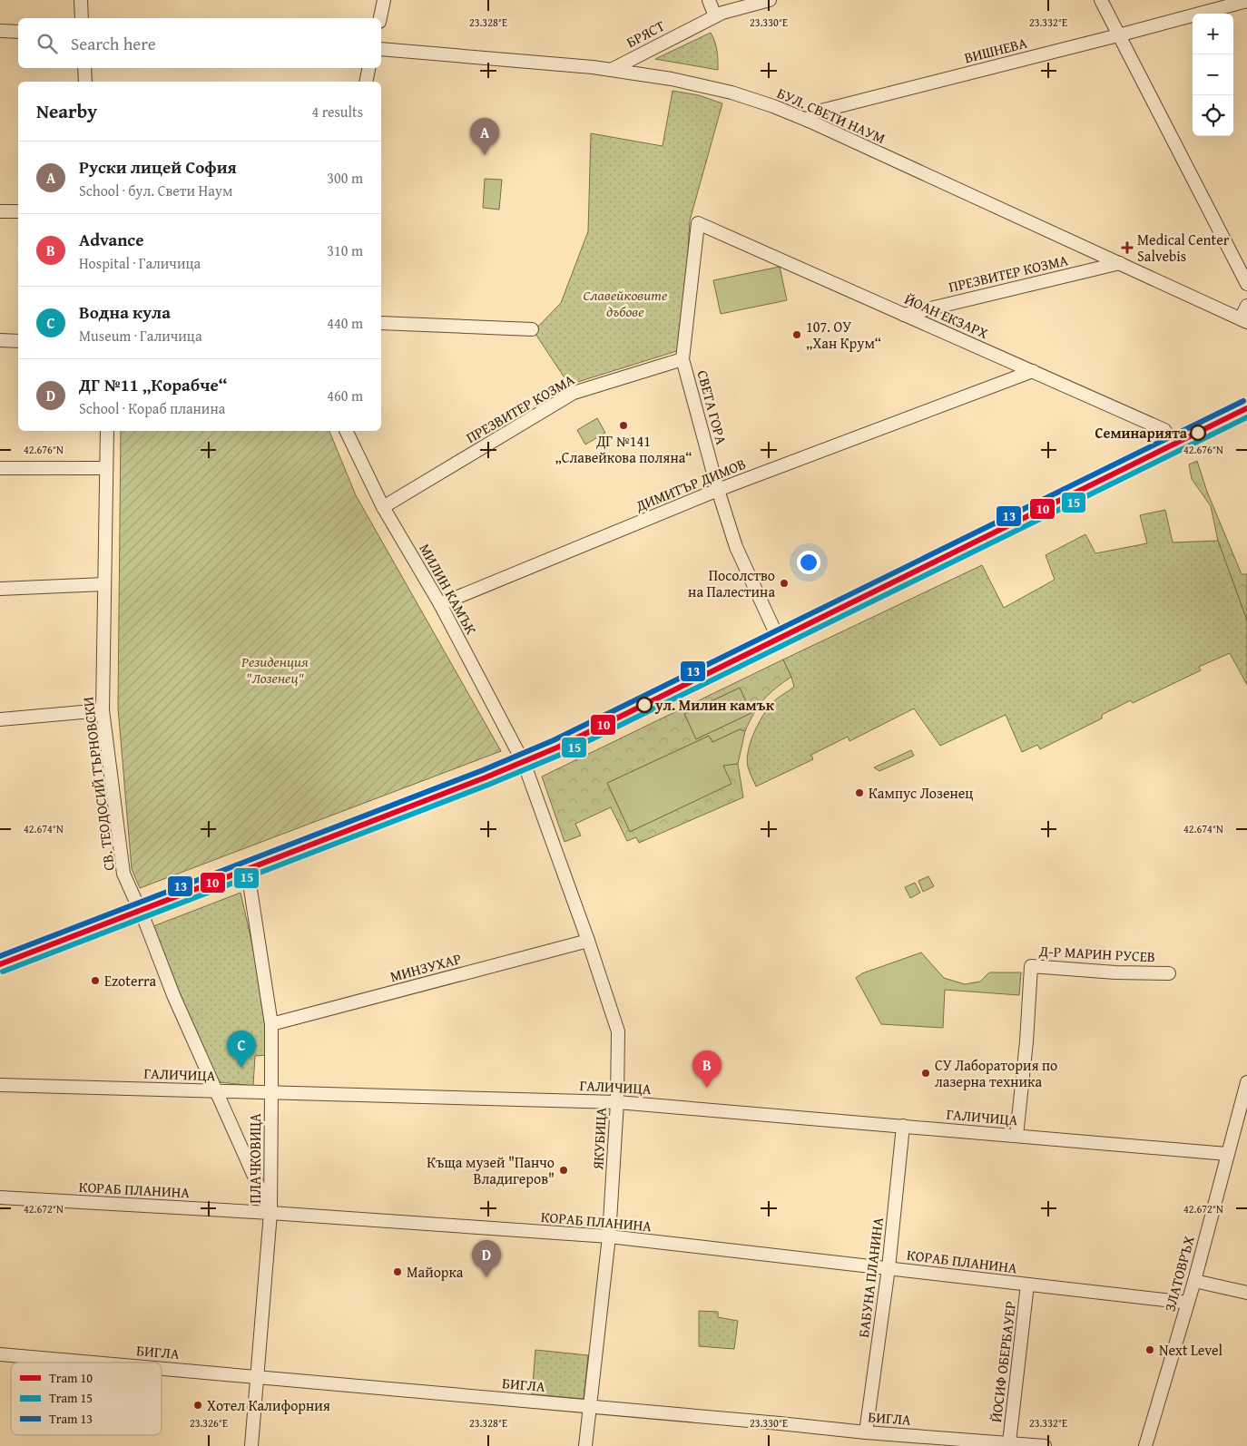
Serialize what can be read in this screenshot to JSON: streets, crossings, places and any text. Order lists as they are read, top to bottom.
{
  "streets": {
    "street": [
      "БРЯСТ",
      "ВИШНЕВА",
      "БУЛ. СВЕТИ НАУМ",
      "ПРЕЗВИТЕР КОЗМА",
      "ЙОАН ЕКЗАРХ",
      "СВЕТА ГОРА",
      "ДИМИТЪР ДИМОВ",
      "МИЛИН КАМЪК",
      "СВ. ТЕОДОСИЙ ТЪРНОВСКИ",
      "Д-Р МАРИН РУСЕВ",
      "МИНЗУХАР",
      "ГАЛИЧИЦА",
      "ЯКУБИЦА",
      "ПЛАЧКОВИЦА",
      "КОРАБ ПЛАНИНА",
      "ЗЛАТОВРЪХ",
      "БАБУНА ПЛАНИНА",
      "БИГЛА",
      "ЙОСИФ ОБЕРБАУЕР"
    ]
  },
  "crossings": [
    ["БРЯСТ", "БУЛ. СВЕТИ НАУМ"],
    ["ВИШНЕВА", "БУЛ. СВЕТИ НАУМ"],
    ["БУЛ. СВЕТИ НАУМ", "ПРЕЗВИТЕР КОЗМА"],
    ["ПРЕЗВИТЕР КОЗМА", "ЙОАН ЕКЗАРХ"],
    ["ПРЕЗВИТЕР КОЗМА", "СВЕТА ГОРА"],
    ["ПРЕЗВИТЕР КОЗМА", "МИЛИН КАМЪК"],
    ["ЙОАН ЕКЗАРХ", "СВЕТА ГОРА"],
    ["ЙОАН ЕКЗАРХ", "ДИМИТЪР ДИМОВ"],
    ["СВЕТА ГОРА", "ДИМИТЪР ДИМОВ"],
    ["ДИМИТЪР ДИМОВ", "МИЛИН КАМЪК"],
    ["МИЛИН КАМЪК", "ЯКУБИЦА"],
    ["СВ. ТЕОДОСИЙ ТЪРНОВСКИ", "ГАЛИЧИЦА"],
    ["СВ. ТЕОДОСИЙ ТЪРНОВСКИ", "ПЛАЧКОВИЦА"],
    ["СВ. ТЕОДОСИЙ ТЪРНОВСКИ", "КОРАБ ПЛАНИНА"],
    ["Д-Р МАРИН РУСЕВ", "ГАЛИЧИЦА"],
    ["МИНЗУХАР", "ЯКУБИЦА"],
    ["МИНЗУХАР", "ПЛАЧКОВИЦА"],
    ["ГАЛИЧИЦА", "ЯКУБИЦА"],
    ["ГАЛИЧИЦА", "ПЛАЧКОВИЦА"],
    ["ГАЛИЧИЦА", "ЗЛАТОВРЪХ"],
    ["ГАЛИЧИЦА", "БАБУНА ПЛАНИНА"],
    ["ЯКУБИЦА", "КОРАБ ПЛАНИНА"],
    ["ЯКУБИЦА", "БИГЛА"],
    ["ПЛАЧКОВИЦА", "КОРАБ ПЛАНИНА"],
    ["ПЛАЧКОВИЦА", "БИГЛА"],
    ["КОРАБ ПЛАНИНА", "ЗЛАТОВРЪХ"],
    ["КОРАБ ПЛАНИНА", "БАБУНА ПЛАНИНА"],
    ["КОРАБ ПЛАНИНА", "ЙОСИФ ОБЕРБАУЕР"],
    ["БАБУНА ПЛАНИНА", "БИГЛА"],
    ["БИГЛА", "ЙОСИФ ОБЕРБАУЕР"]
  ],
  "parks": ["Славейковите дъбове", "Резиденция \"Лозенец\""],
  "places": {
    "health": ["Medical Center Salvebis"],
    "other": [
      "107. ОУ „Хан Крум“",
      "ДГ №141 „Славейкова поляна“",
      "Семинарията",
      "Посолство на Палестина",
      "ул. Милин камък",
      "Кампус Лозенец",
      "Ezoterra",
      "СУ Лаборатория по лазерна техника",
      "Къща музей \"Панчо Владигеров\"",
      "Майорка",
      "Next Level",
      "Хотел Калифорния"
    ]
  },
  "lines": ["tram line 13", "tram line 10", "tram line 15"],
  "legend": ["Tram 10", "Tram 15", "Tram 13"],
  "page": {
    "map_buttons": ["+", "−"],
    "search": "Search here",
    "heading": ["Nearby", "4 results"],
    "pins": [
      "A",
      "C",
      "B",
      "D"
    ],
    "list": [
      {
        "mark": "A",
        "name": "Руски лицей София",
        "note": "School · бул. Свети Наум",
        "value": "300 m"
      },
      {
        "mark": "B",
        "name": "Advance",
        "note": "Hospital · Галичица",
        "value": "310 m"
      },
      {
        "mark": "C",
        "name": "Водна кула",
        "note": "Museum · Галичица",
        "value": "440 m"
      },
      {
        "mark": "D",
        "name": "ДГ №11 „Корабче“",
        "note": "School · Кораб планина",
        "value": "460 m"
      }
    ]
  },
  "coordinates": [
    "23.328°E",
    "23.330°E",
    "23.332°E",
    "42.676°N",
    "42.674°N",
    "42.672°N",
    "23.326°E"
  ]
}
